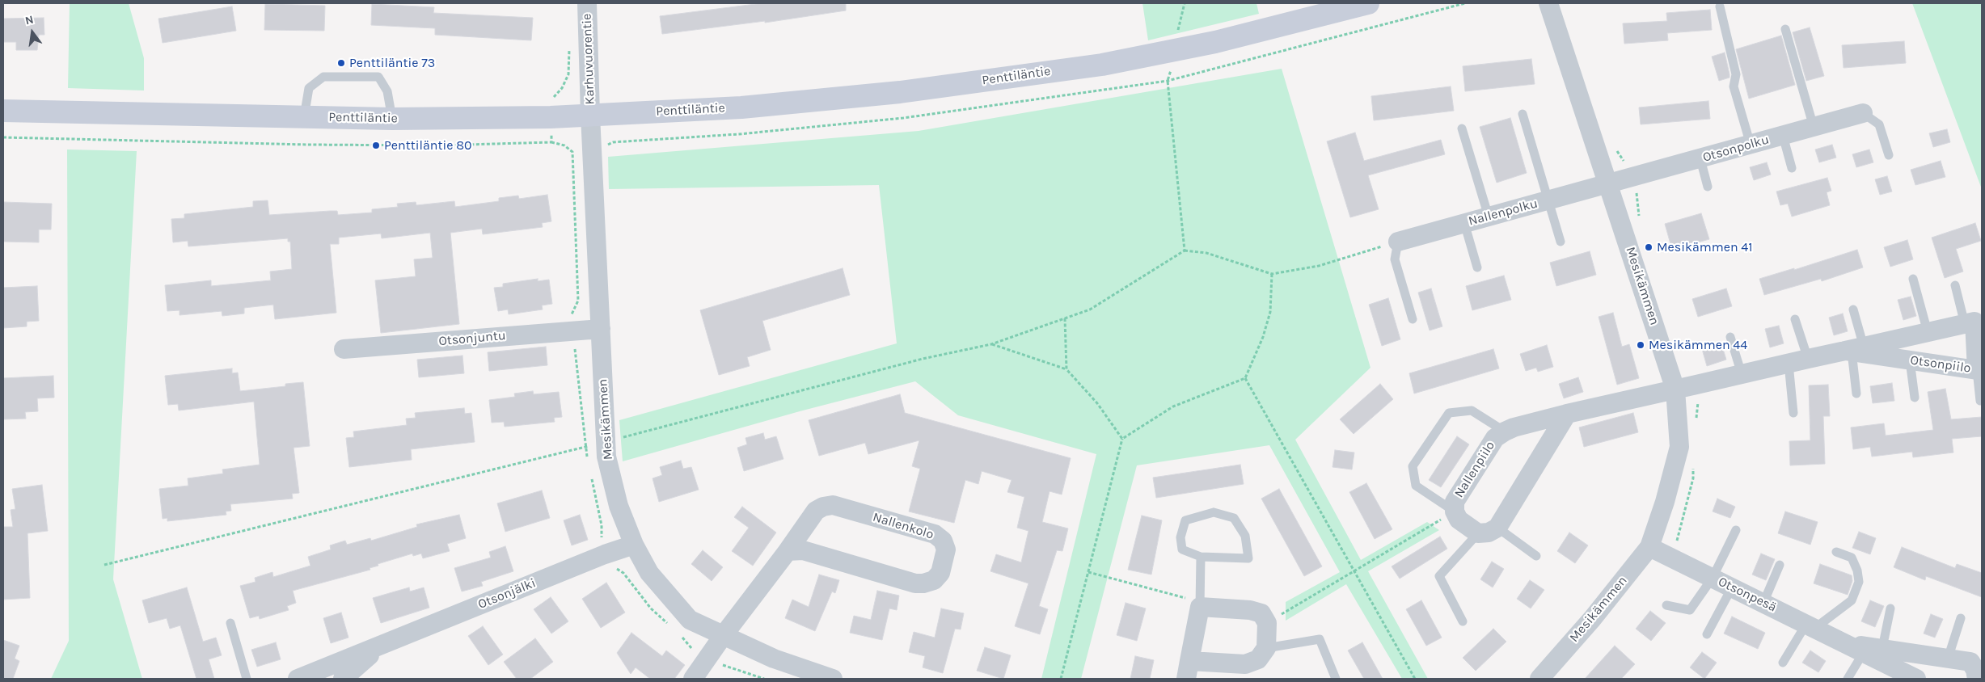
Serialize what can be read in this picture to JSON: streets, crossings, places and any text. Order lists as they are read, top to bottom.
{
  "streets": {
    "street": [
      "Karhuvuorentie",
      "Penttiläntie",
      "Otsonpolku",
      "Nallenpolku",
      "Mesikämmen",
      "Otsonjuntu",
      "Otsonpiilo",
      "Nallenpiilo",
      "Nallenkolo",
      "Otsonjälki",
      "Otsonpesä"
    ]
  },
  "crossings": [
    ["Karhuvuorentie", "Penttiläntie"],
    ["Karhuvuorentie", "Mesikämmen"],
    ["Penttiläntie", "Mesikämmen"],
    ["Otsonpolku", "Nallenpolku"],
    ["Otsonpolku", "Mesikämmen"],
    ["Nallenpolku", "Mesikämmen"],
    ["Mesikämmen", "Otsonjuntu"],
    ["Mesikämmen", "Otsonpiilo"],
    ["Mesikämmen", "Nallenpiilo"],
    ["Mesikämmen", "Nallenkolo"],
    ["Mesikämmen", "Otsonjälki"],
    ["Mesikämmen", "Otsonpesä"],
    ["Otsonpiilo", "Nallenpiilo"]
  ],
  "places": [
    "Penttiläntie 73",
    "Penttiläntie 80",
    "Mesikämmen 41",
    "Mesikämmen 44"
  ],
  "north": "top"
}
